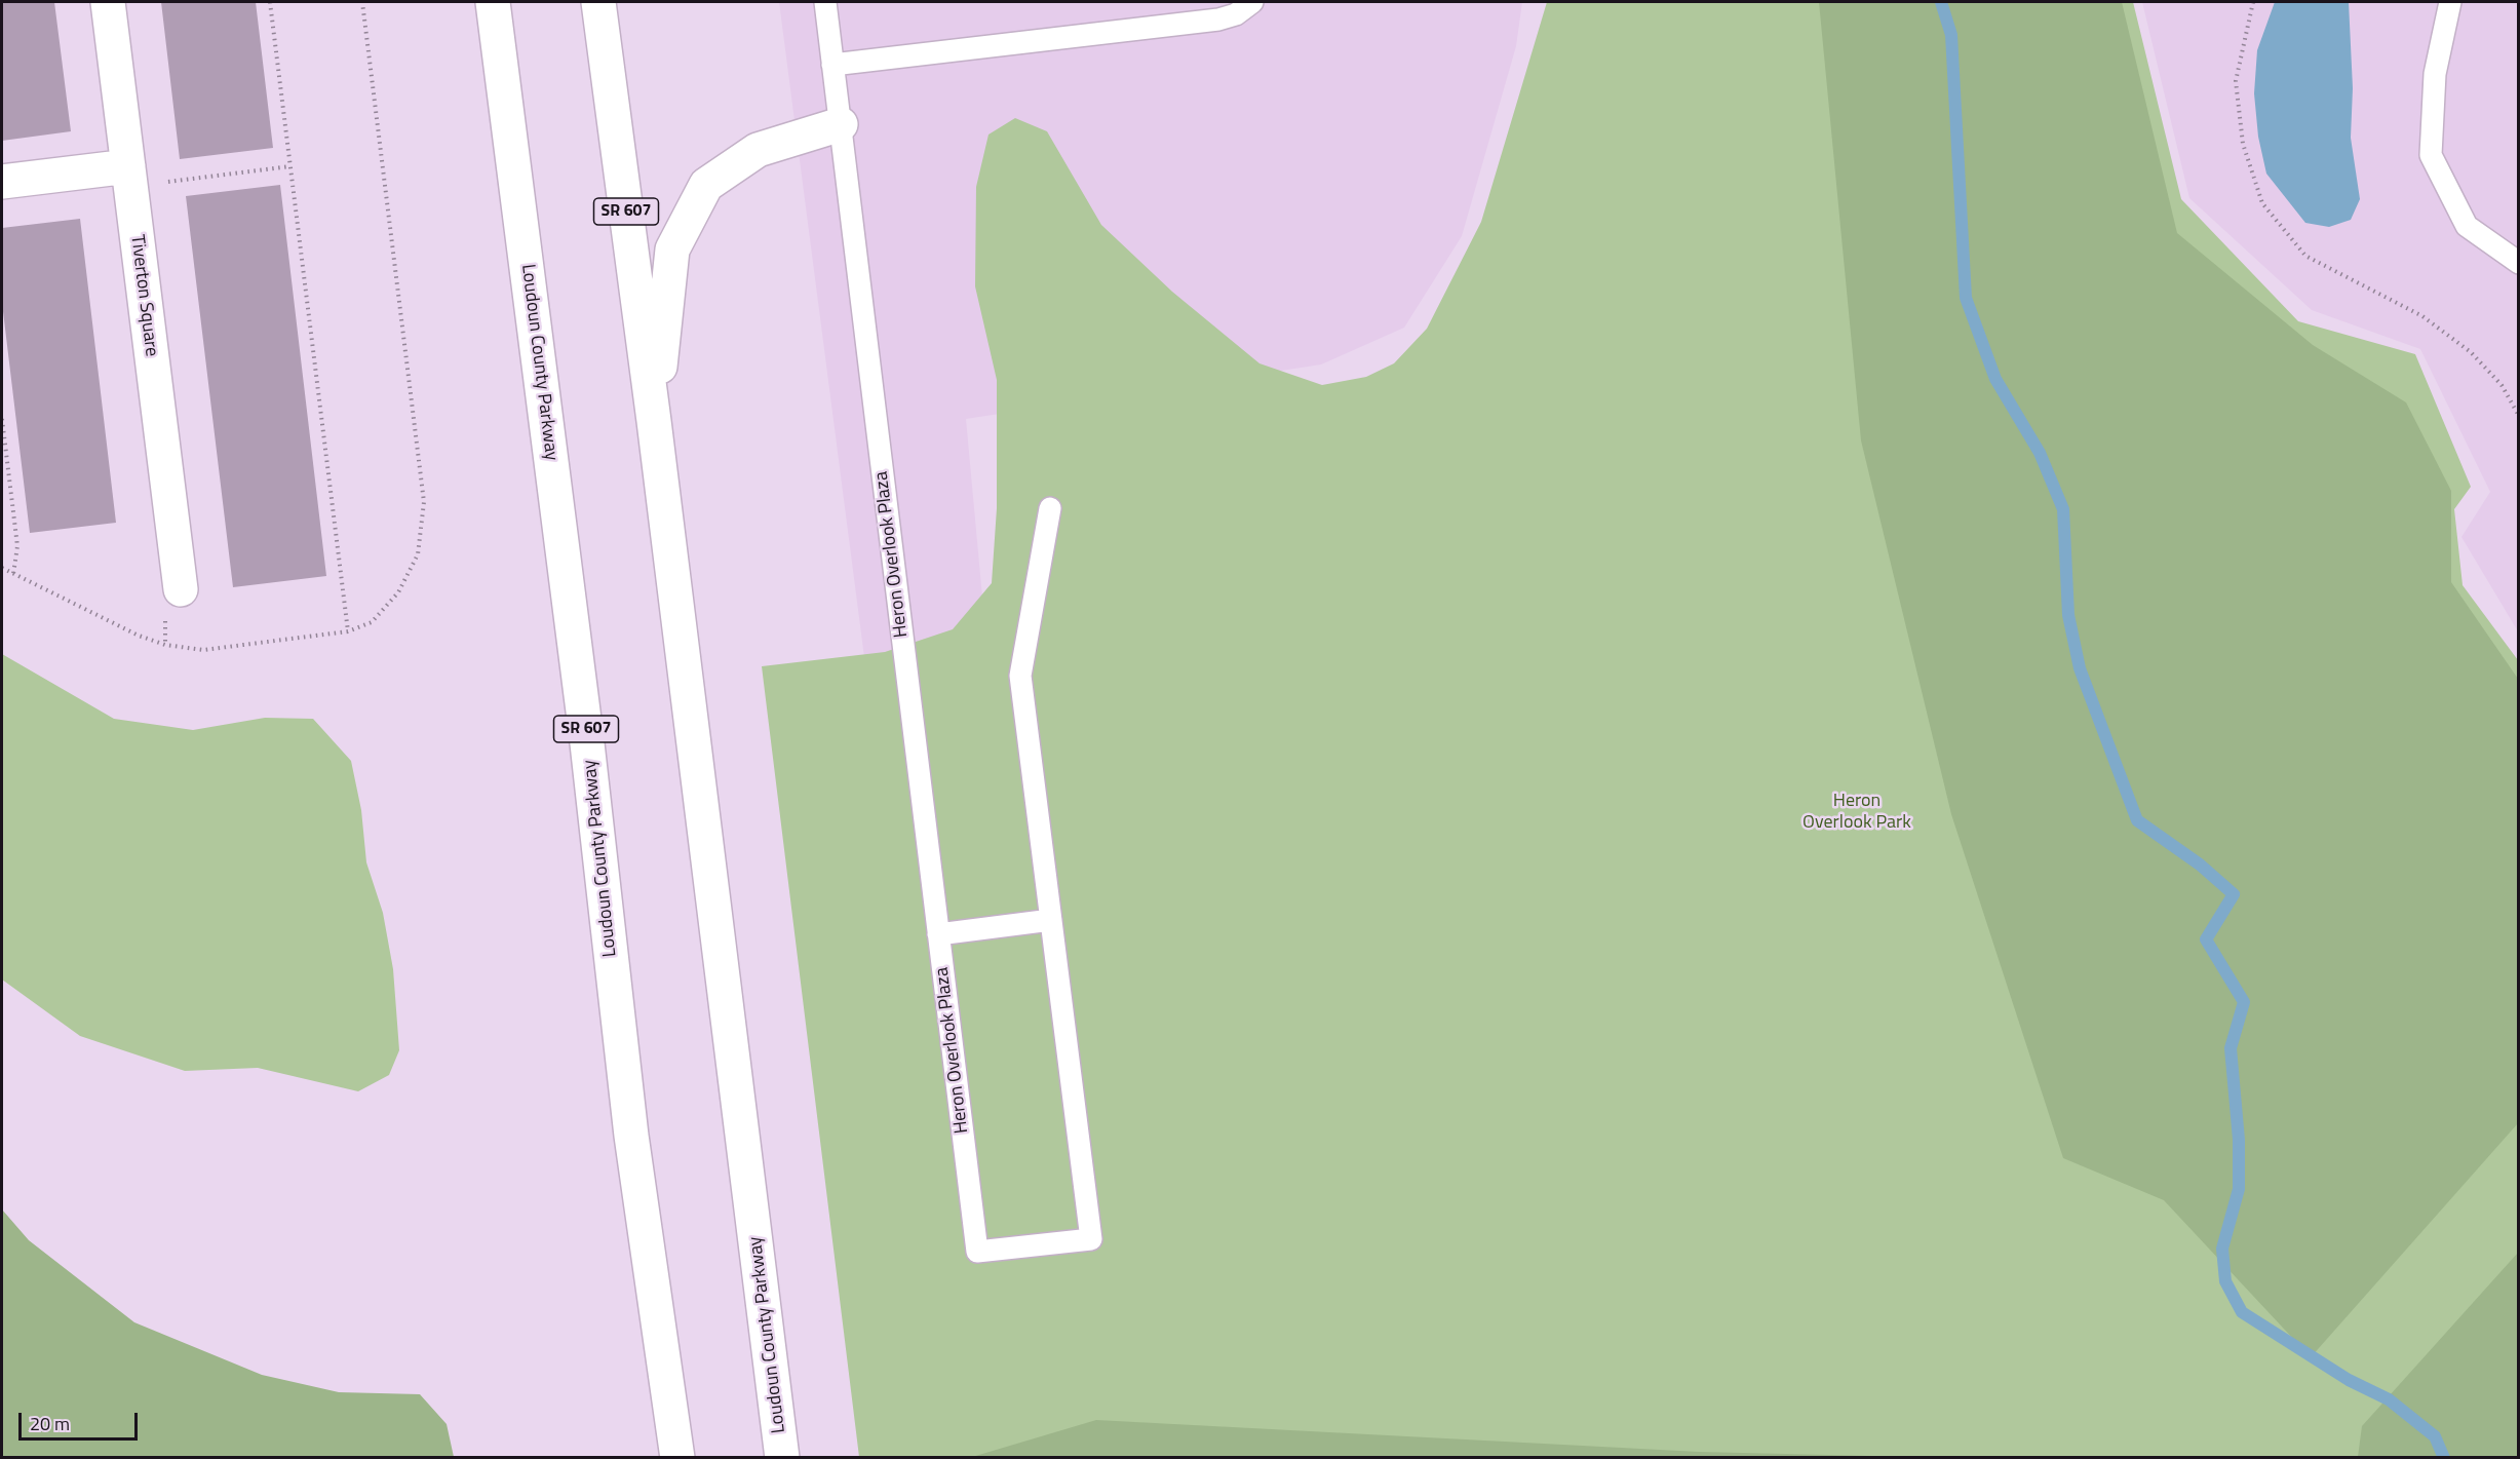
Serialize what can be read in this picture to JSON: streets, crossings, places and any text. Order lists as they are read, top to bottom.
{
  "streets": {
    "main road": ["SR 607", "Tiverton Square", "Loudoun County Parkway"],
    "lane": ["Heron Overlook Plaza"]
  },
  "parks": ["Heron Overlook Park"],
  "scale_bar": "20 m"
}
